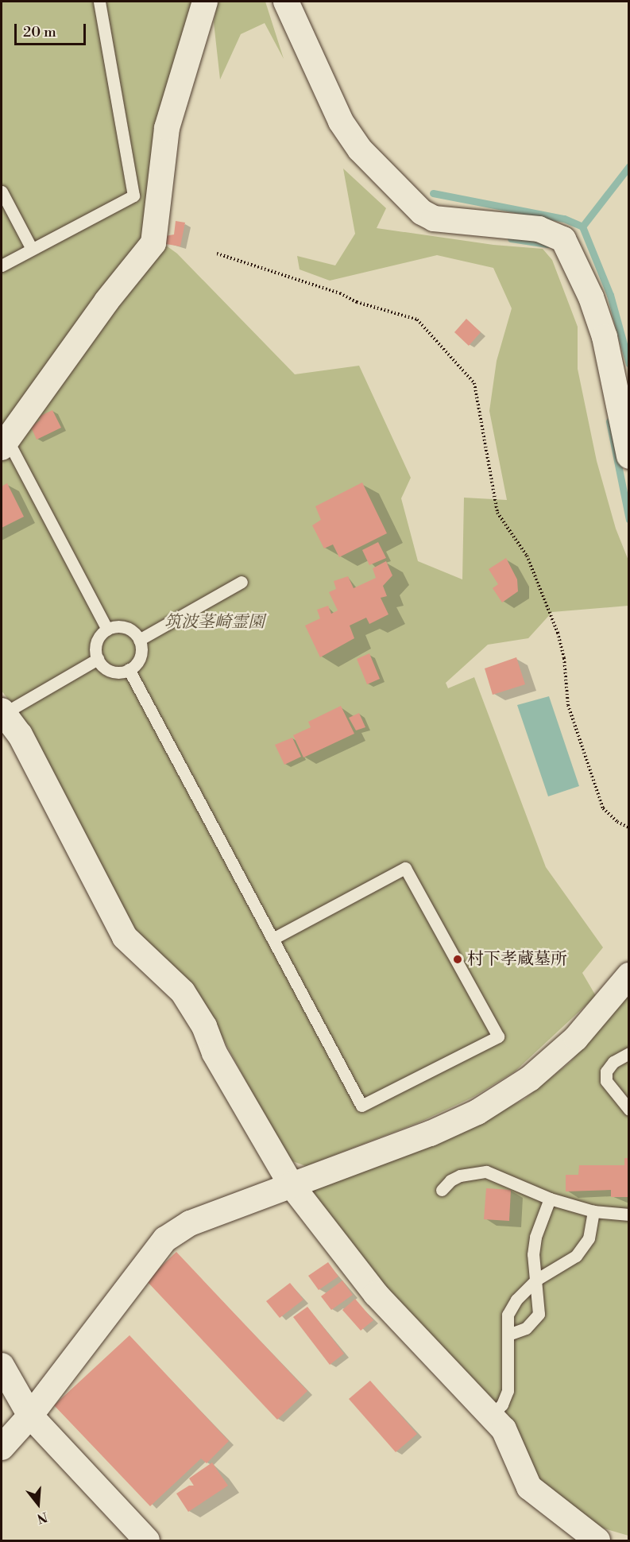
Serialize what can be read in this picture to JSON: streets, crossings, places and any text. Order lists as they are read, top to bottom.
{
  "parks": ["筑波茎崎霊園"],
  "places": ["村下孝蔵墓所"],
  "scale_bar": "20 m",
  "north": "bottom"
}
